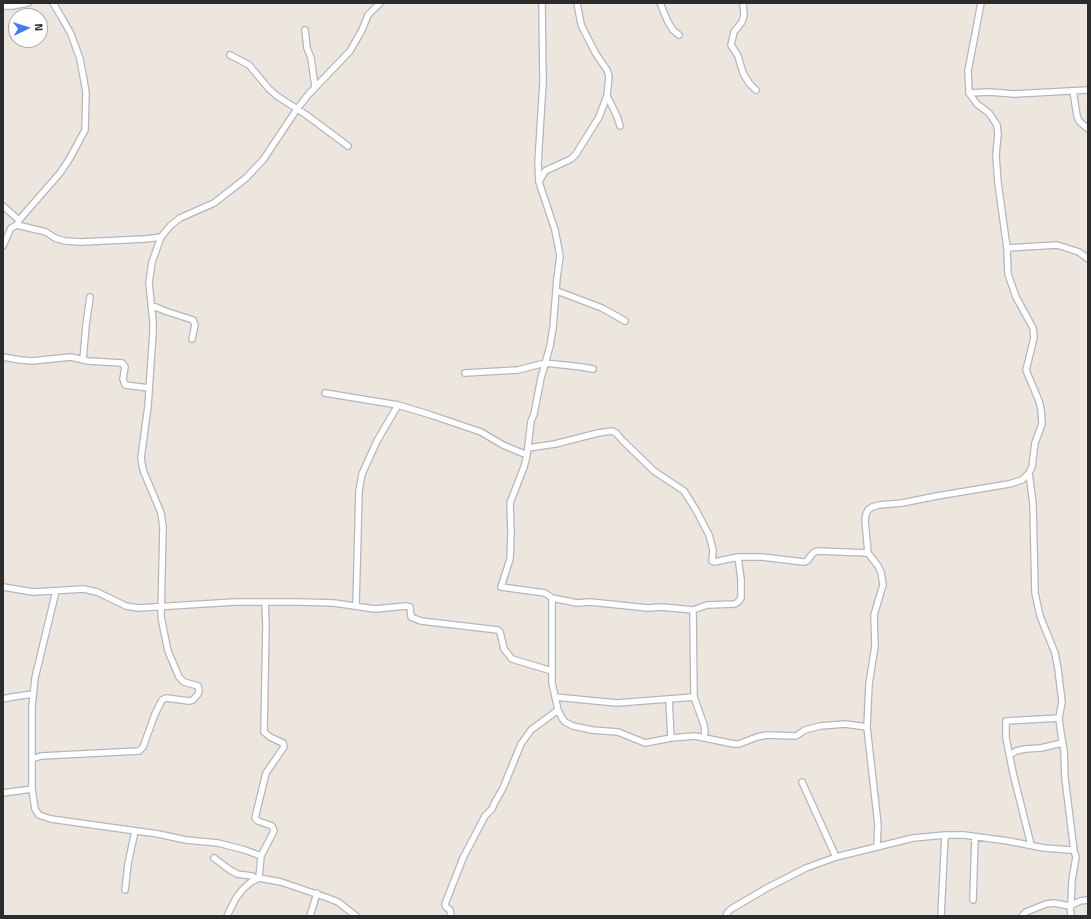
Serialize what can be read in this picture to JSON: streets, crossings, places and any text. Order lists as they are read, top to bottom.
{
  "north": "right"
}
